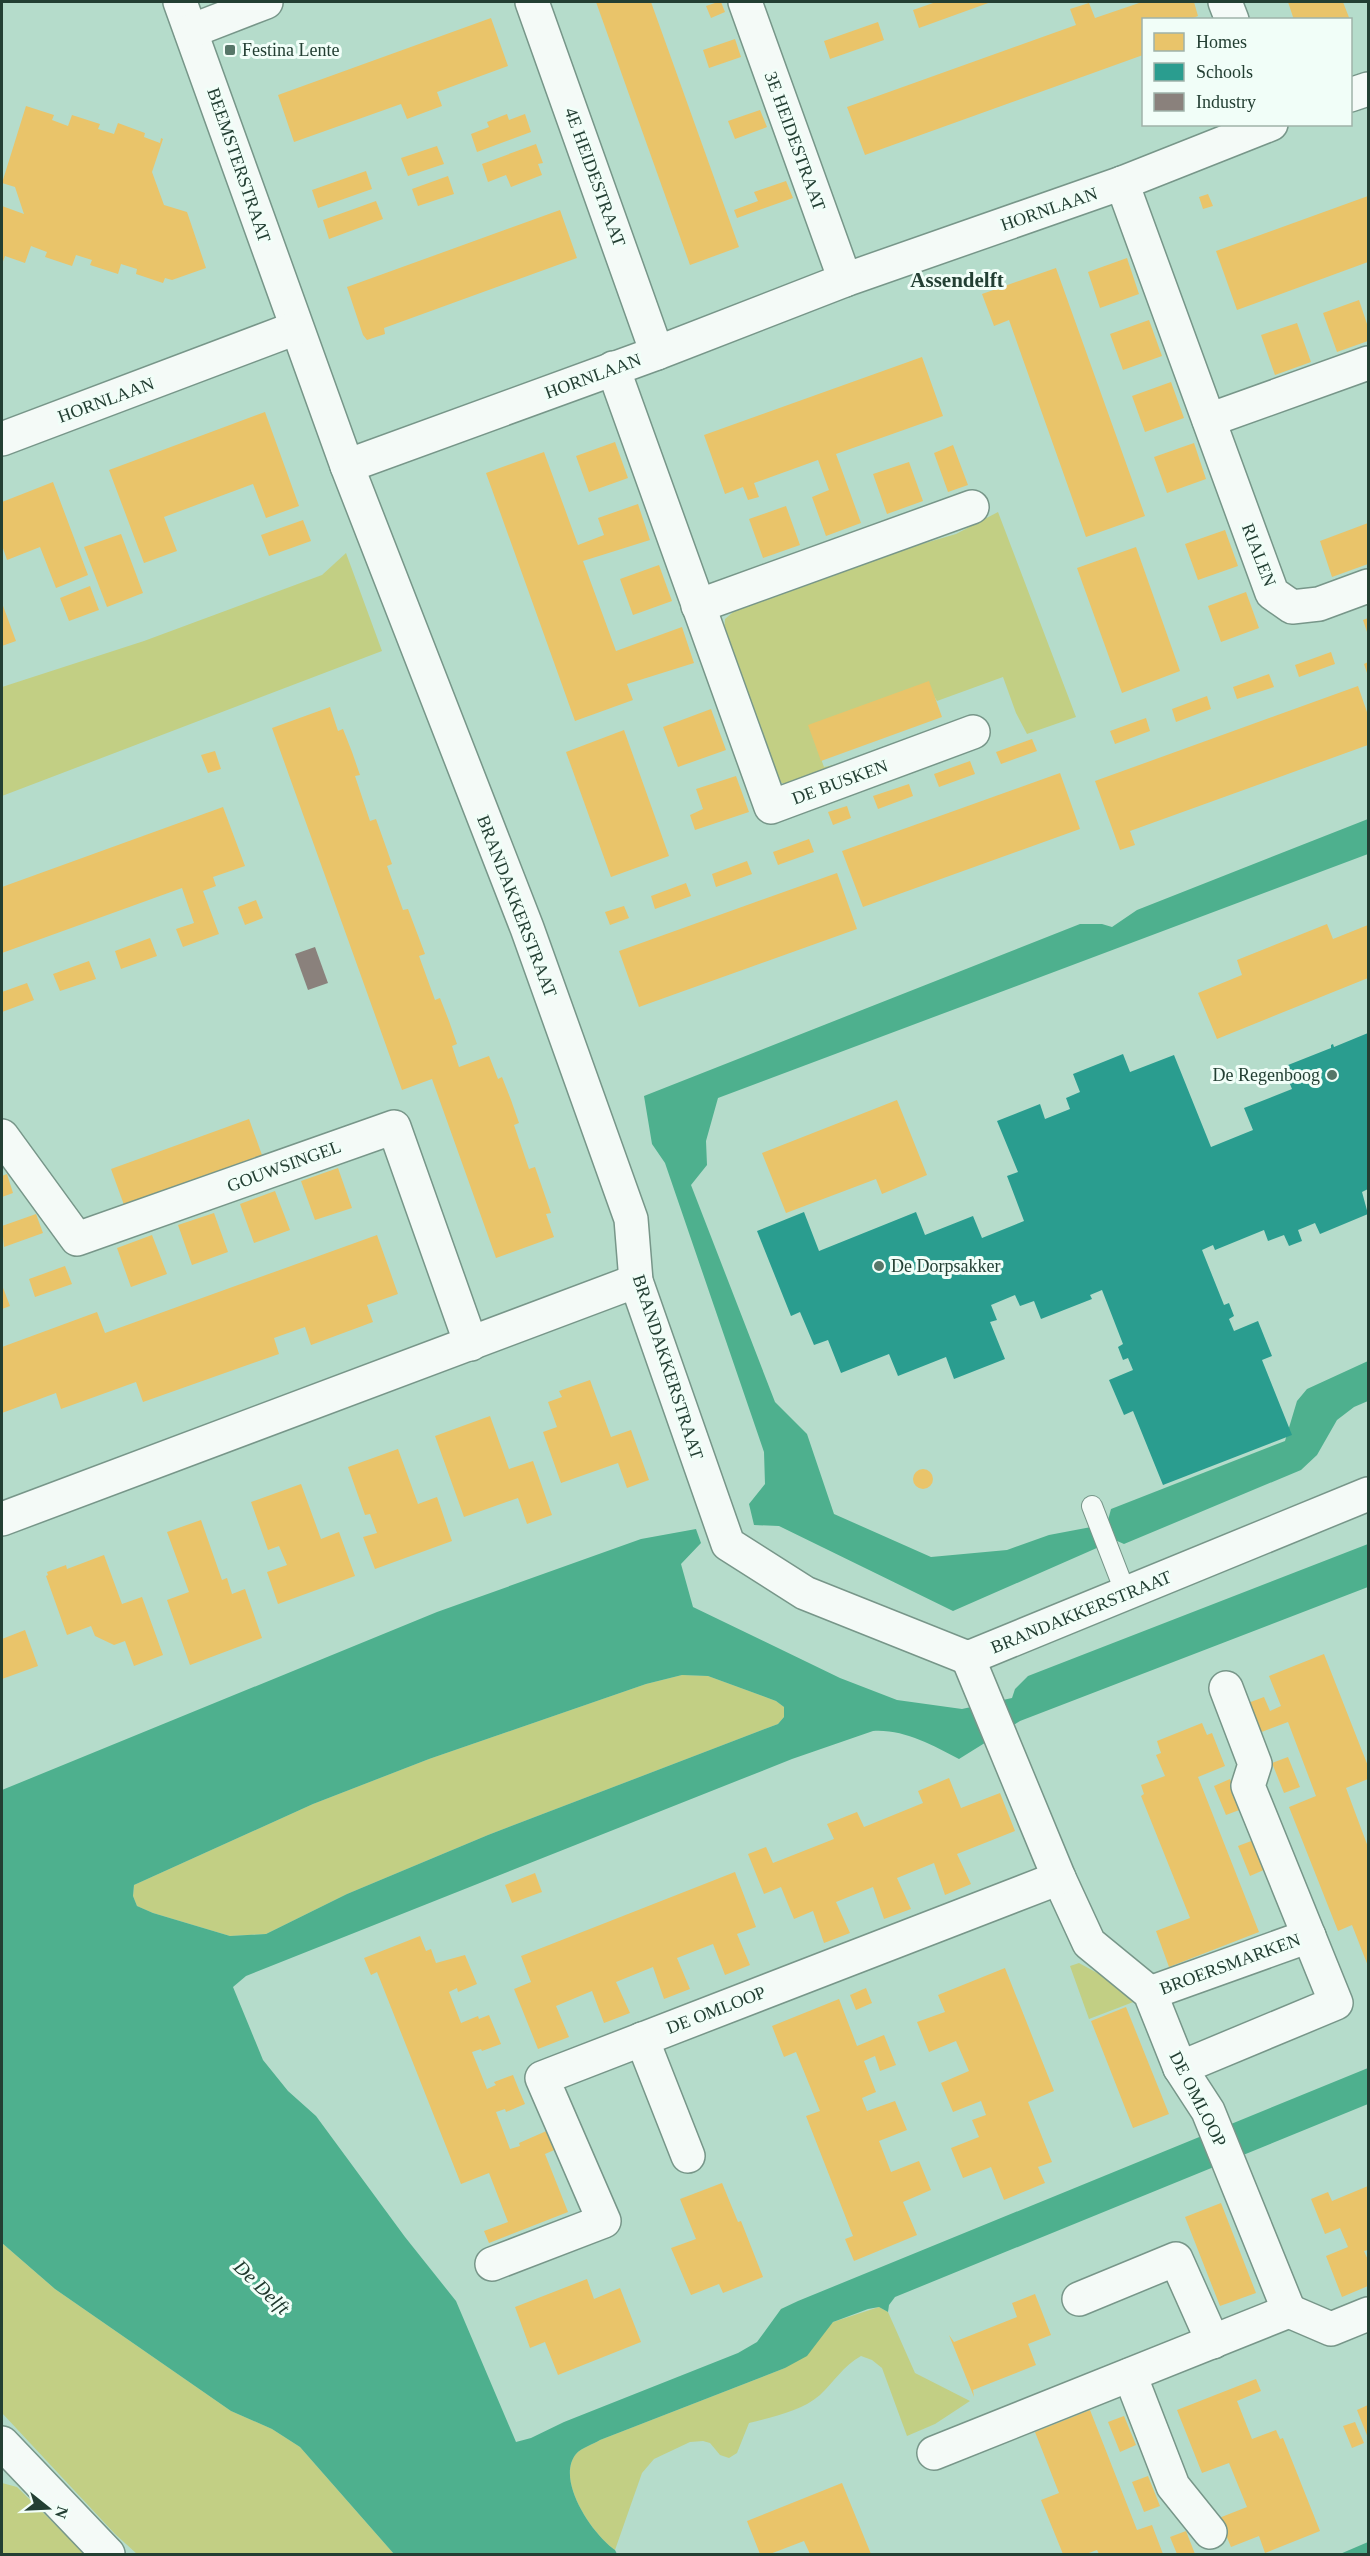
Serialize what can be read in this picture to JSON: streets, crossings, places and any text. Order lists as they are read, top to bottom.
{
  "streets": {
    "street": [
      "3E HEIDESTRAAT",
      "BEEMSTERSTRAAT",
      "4E HEIDESTRAAT",
      "HORNLAAN",
      "RIALEN",
      "DE BUSKEN",
      "BRANDAKKERSTRAAT",
      "GOUWSINGEL",
      "BROERSMARKEN",
      "DE OMLOOP"
    ]
  },
  "crossings": [
    ["3E HEIDESTRAAT", "HORNLAAN"],
    ["BEEMSTERSTRAAT", "HORNLAAN"],
    ["4E HEIDESTRAAT", "HORNLAAN"],
    ["HORNLAAN", "RIALEN"],
    ["HORNLAAN", "DE BUSKEN"],
    ["HORNLAAN", "BRANDAKKERSTRAAT"],
    ["BRANDAKKERSTRAAT", "DE OMLOOP"],
    ["BROERSMARKEN", "DE OMLOOP"]
  ],
  "districts": ["Assendelft"],
  "water": ["De Delft"],
  "places": {
    "transit": ["Festina Lente"],
    "other": ["De Regenboog", "De Dorpsakker"]
  },
  "legend": ["Homes", "Schools", "Industry"],
  "north": "right"
}
